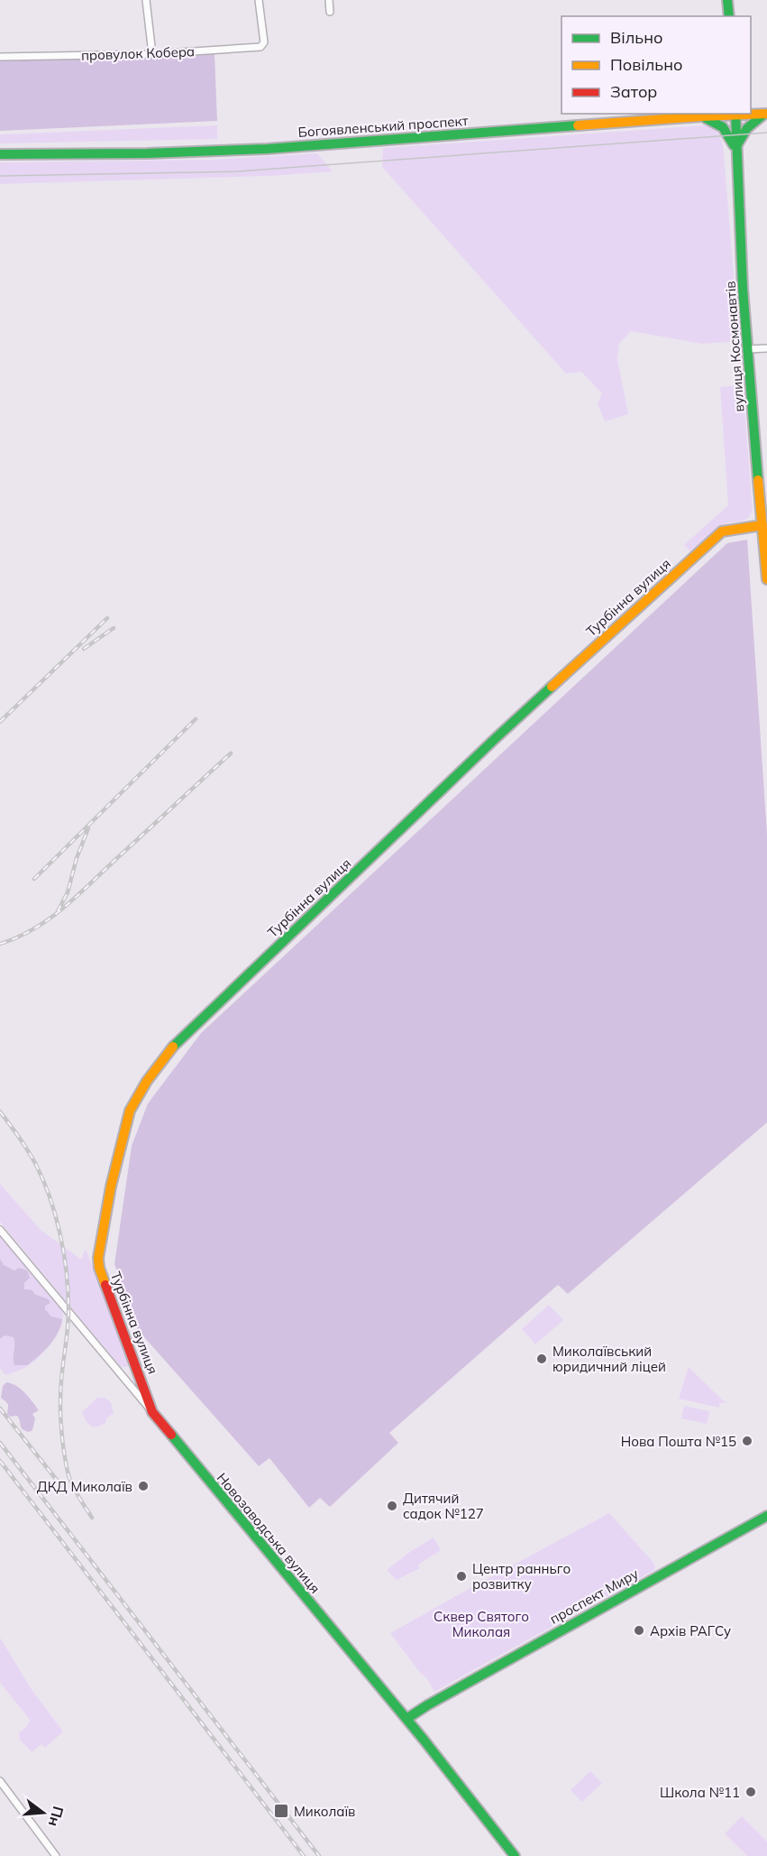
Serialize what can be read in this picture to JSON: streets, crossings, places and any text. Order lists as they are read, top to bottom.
{
  "streets": {
    "street": [
      "провулок Кобера",
      "Богоявленський проспект",
      "вулиця Космонавтів",
      "Турбінна вулиця",
      "Новозаводська вулиця",
      "проспект Миру"
    ]
  },
  "crossings": [
    ["Богоявленський проспект", "вулиця Космонавтів"],
    ["вулиця Космонавтів", "Турбінна вулиця"],
    ["Турбінна вулиця", "Новозаводська вулиця"],
    ["Новозаводська вулиця", "проспект Миру"]
  ],
  "parks": ["Сквер Святого Миколая"],
  "places": {
    "other": [
      "Миколаївський юридичний ліцей",
      "Нова Пошта №15",
      "ДКД Миколаїв",
      "Дитячий садок №127",
      "Центр ранньго розвитку",
      "Архів РАГСу",
      "Школа №11"
    ],
    "transit": ["Миколаїв"]
  },
  "legend": ["Вільно", "Повільно", "Затор"],
  "north": "right"
}
